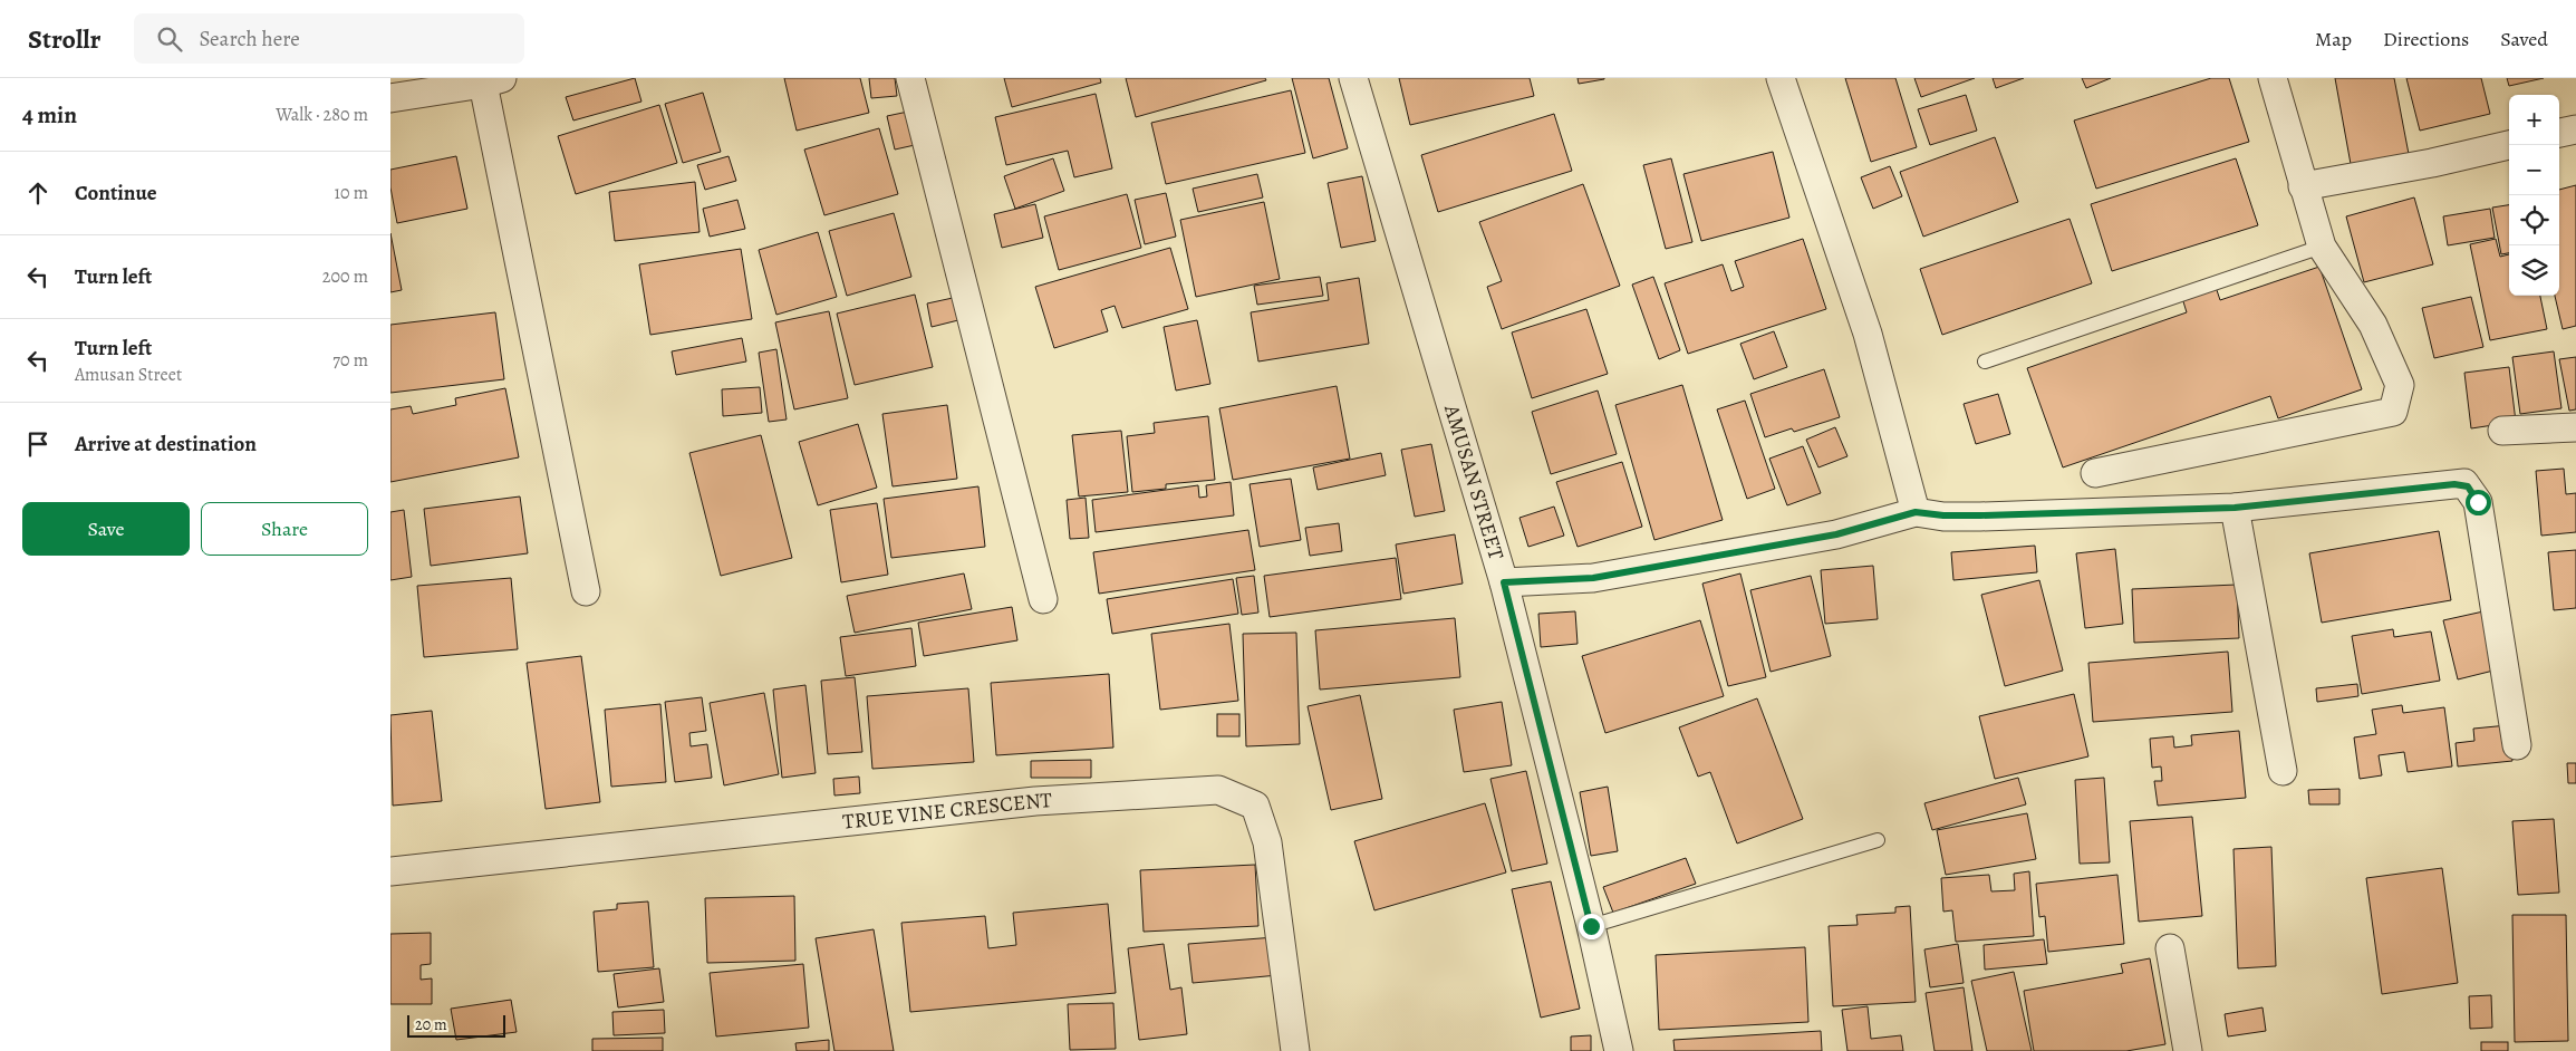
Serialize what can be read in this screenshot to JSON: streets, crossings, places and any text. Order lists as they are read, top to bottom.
{
  "streets": {
    "street": ["AMUSAN STREET", "TRUE VINE CRESCENT"]
  },
  "scale_bar": "20 m",
  "page": {
    "header": "Strollr",
    "search": "Search here",
    "nav": ["Map", "Directions", "Saved"],
    "heading": ["4 min", "Walk · 280 m"],
    "map_buttons": ["+", "−"],
    "list": [
      ["Continue", "10 m"],
      ["Turn left", "200 m"],
      ["Turn left", "Amusan Street", "70 m"],
      "Arrive at destination"
    ],
    "buttons": ["Save", "Share"],
    "scale": "20 m"
  }
}
